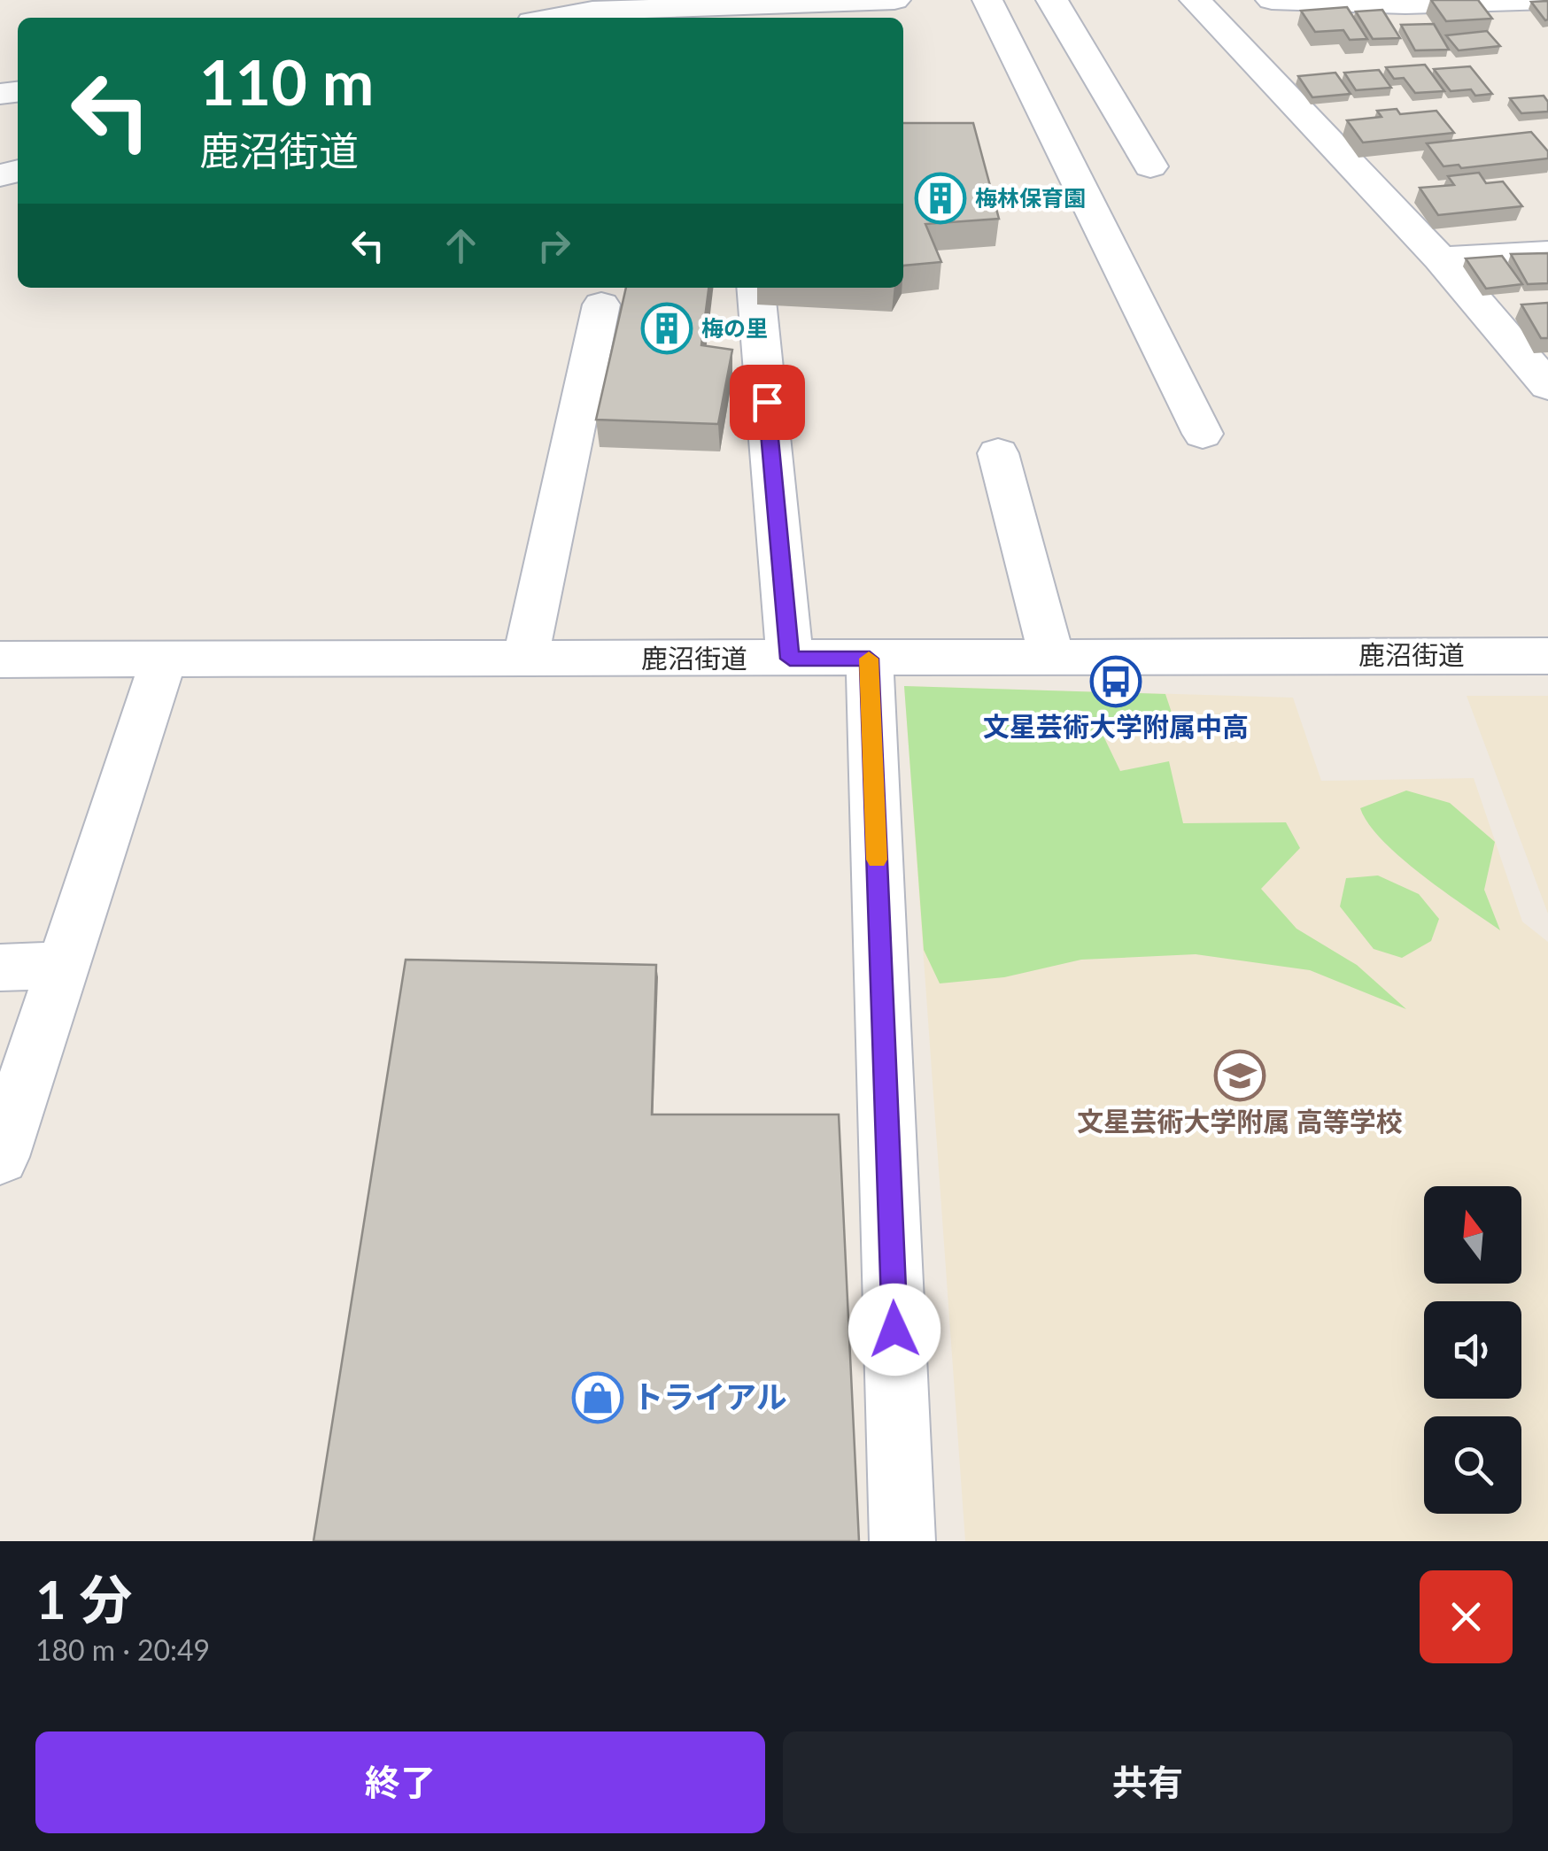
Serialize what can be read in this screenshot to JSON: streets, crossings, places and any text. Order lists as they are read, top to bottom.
{
  "streets": {
    "street": ["鹿沼街道"]
  },
  "places": {
    "building": ["梅林保育園", "梅の里"],
    "bus stop": ["文星芸術大学附属中高"],
    "school or university": ["文星芸術大学附属 高等学校"],
    "shop": ["トライアル"]
  },
  "north": "top",
  "page": {
    "turn": ["110 m", "鹿沼街道"],
    "heading": ["1 分", "180 m · 20:49"],
    "buttons": ["終了", "共有"]
  }
}
